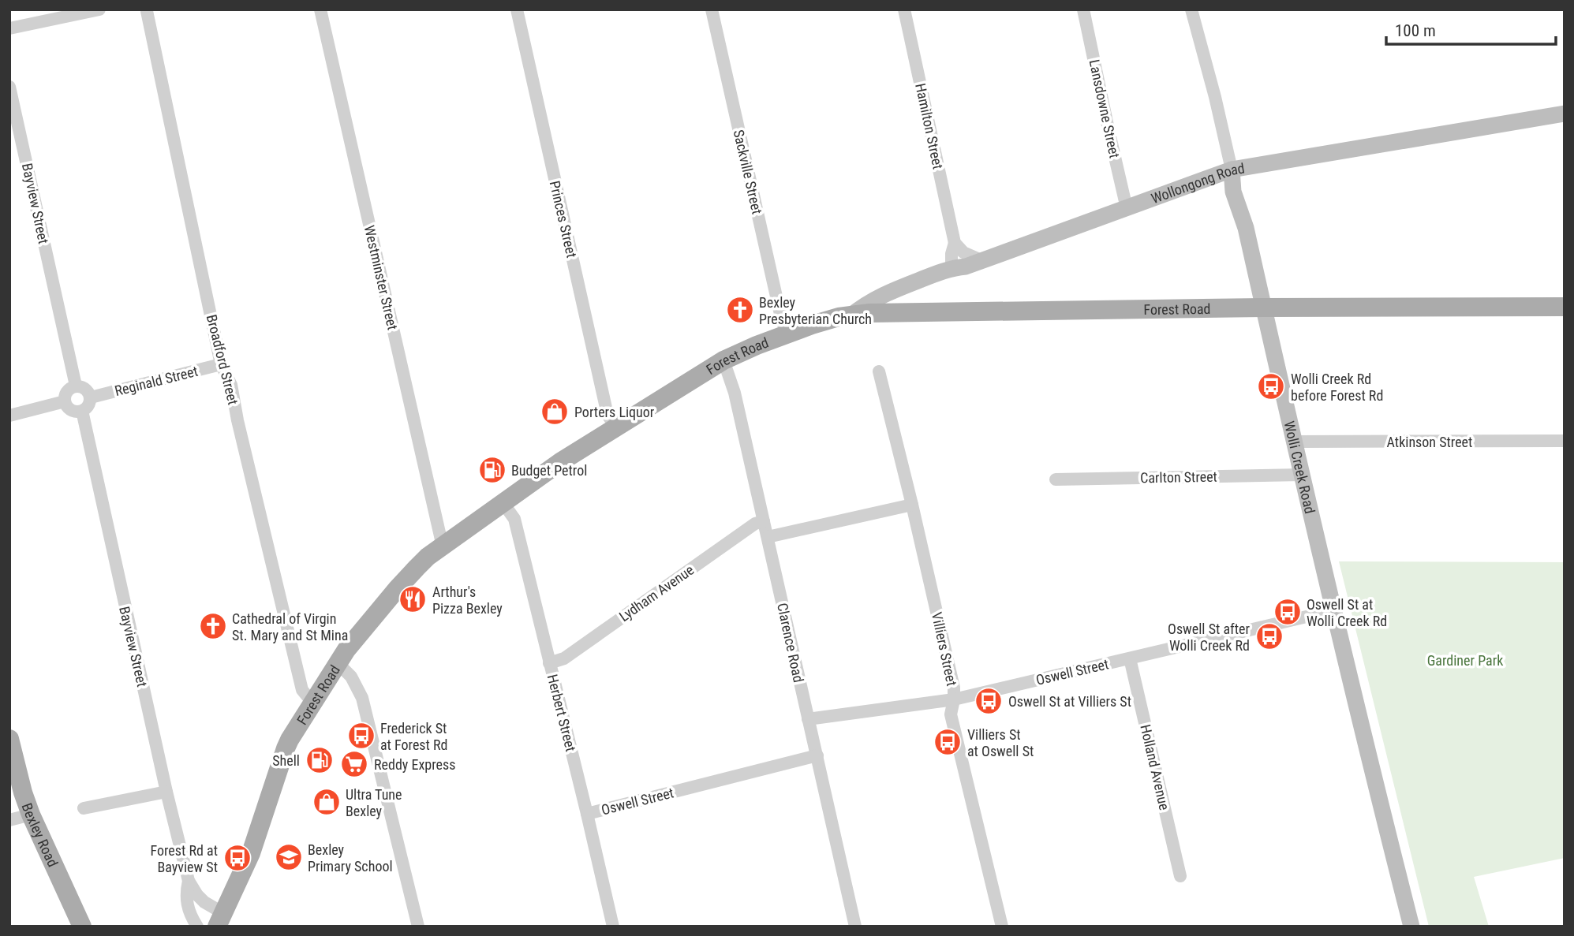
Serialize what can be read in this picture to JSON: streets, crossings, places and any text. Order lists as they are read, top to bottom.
{
  "streets": {
    "main road": ["Forest Road", "Bexley Road"],
    "street": [
      "Lansdowne Street",
      "Hamilton Street",
      "Sackville Street",
      "Wollongong Road",
      "Bayview Street",
      "Princes Street",
      "Westminster Street",
      "Broadford Street",
      "Reginald Street",
      "Atkinson Street",
      "Wolli Creek Road",
      "Carlton Street",
      "Lydham Avenue",
      "Clarence Road",
      "Villiers Street",
      "Oswell Street",
      "Herbert Street",
      "Holland Avenue"
    ]
  },
  "crossings": [
    ["Lansdowne Street", "Wollongong Road"],
    ["Hamilton Street", "Wollongong Road"],
    ["Sackville Street", "Forest Road"],
    ["Wollongong Road", "Forest Road"],
    ["Wollongong Road", "Wolli Creek Road"],
    ["Bayview Street", "Forest Road"],
    ["Bayview Street", "Reginald Street"],
    ["Princes Street", "Forest Road"],
    ["Westminster Street", "Forest Road"],
    ["Forest Road", "Broadford Street"],
    ["Forest Road", "Wolli Creek Road"],
    ["Forest Road", "Clarence Road"],
    ["Forest Road", "Herbert Street"],
    ["Broadford Street", "Reginald Street"],
    ["Atkinson Street", "Wolli Creek Road"],
    ["Wolli Creek Road", "Carlton Street"],
    ["Wolli Creek Road", "Oswell Street"],
    ["Lydham Avenue", "Clarence Road"],
    ["Lydham Avenue", "Herbert Street"],
    ["Clarence Road", "Oswell Street"],
    ["Villiers Street", "Oswell Street"],
    ["Oswell Street", "Herbert Street"],
    ["Oswell Street", "Holland Avenue"]
  ],
  "parks": ["Gardiner Park"],
  "places": {
    "church": ["Bexley Presbyterian Church", "Cathedral of Virgin St. Mary and St Mina"],
    "bus stop": [
      "Wolli Creek Rd before Forest Rd",
      "Oswell St at Wolli Creek Rd",
      "Oswell St after Wolli Creek Rd",
      "Oswell St at Villiers St",
      "Frederick St at Forest Rd",
      "Villiers St at Oswell St",
      "Forest Rd at Bayview St"
    ],
    "shop": ["Porters Liquor", "Ultra Tune Bexley"],
    "fuel station": ["Budget Petrol", "Shell"],
    "restaurant": ["Arthur's Pizza Bexley"],
    "supermarket": ["Reddy Express"],
    "school or university": ["Bexley Primary School"]
  },
  "scale_bar": "100 m"
}
